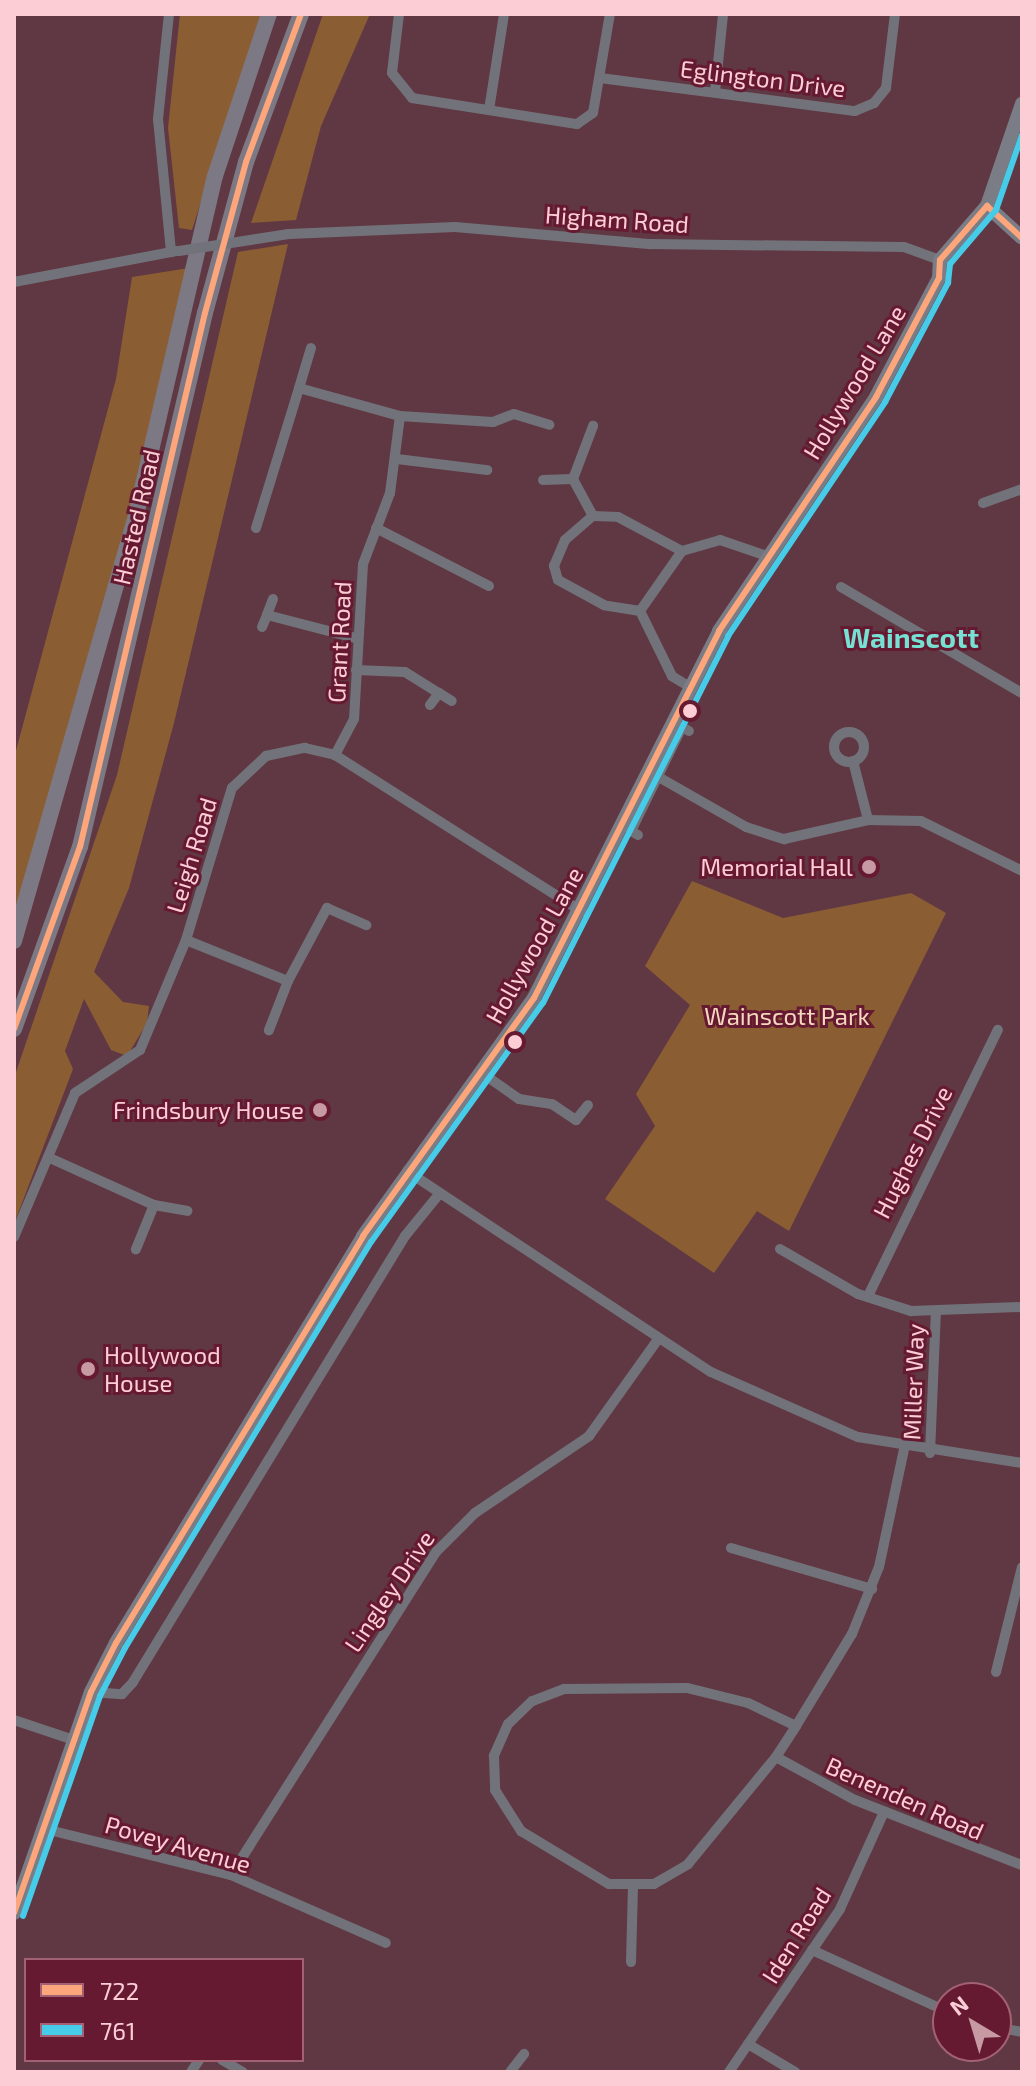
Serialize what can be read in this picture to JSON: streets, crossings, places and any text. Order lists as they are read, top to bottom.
{
  "streets": {
    "main road": ["Hollywood Lane", "Hasted Road"],
    "street": [
      "Eglington Drive",
      "Higham Road",
      "Grant Road",
      "Leigh Road",
      "Hughes Drive",
      "Miller Way",
      "Lingley Drive",
      "Benenden Road",
      "Povey Avenue",
      "Iden Road"
    ]
  },
  "crossings": [
    ["Higham Road", "Hollywood Lane"],
    ["Hollywood Lane", "Leigh Road"],
    ["Hollywood Lane", "Povey Avenue"],
    ["Grant Road", "Leigh Road"],
    ["Hughes Drive", "Miller Way"],
    ["Lingley Drive", "Povey Avenue"],
    ["Benenden Road", "Iden Road"]
  ],
  "districts": ["Wainscott"],
  "parks": ["Wainscott Park"],
  "places": ["Memorial Hall", "Frindsbury House", "Hollywood House"],
  "lines": ["transit line 722", "transit line 761"],
  "legend": ["722", "761"],
  "north": "top left"
}
